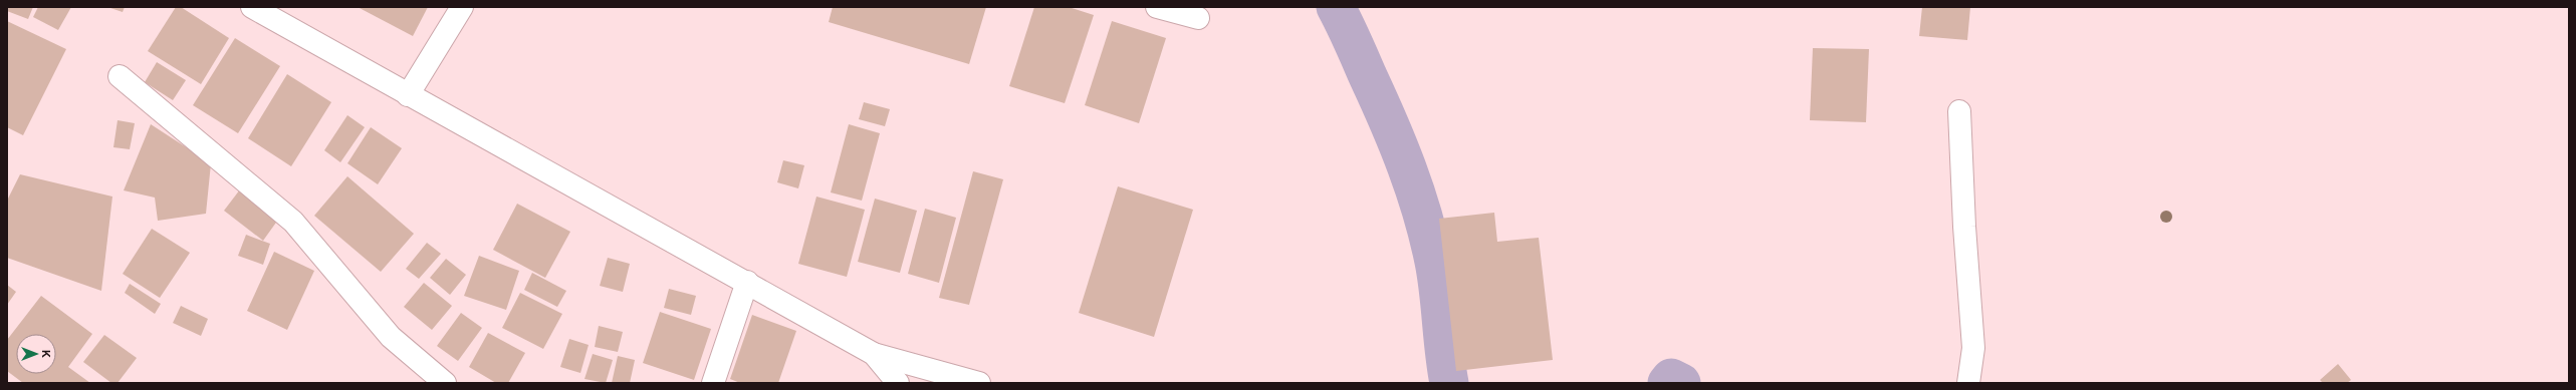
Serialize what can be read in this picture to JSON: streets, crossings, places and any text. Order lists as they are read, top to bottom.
{
  "north": "right"
}
